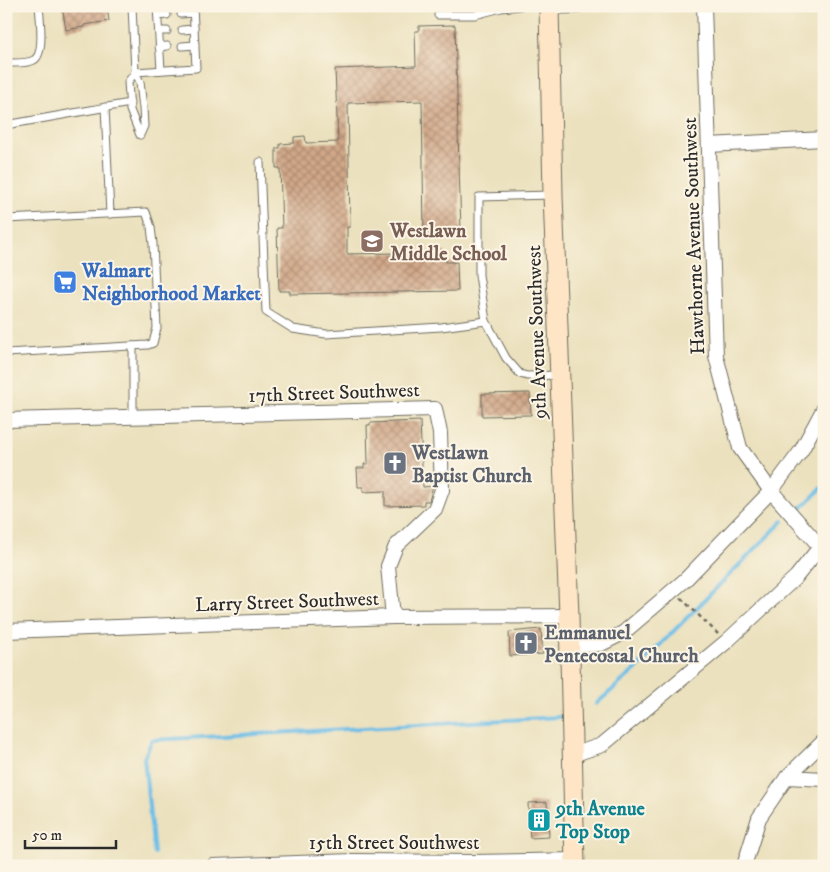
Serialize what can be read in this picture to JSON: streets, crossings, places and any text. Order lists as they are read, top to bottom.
{
  "streets": {
    "street": [
      "Hawthorne Avenue Southwest",
      "9th Avenue Southwest",
      "17th Street Southwest",
      "Larry Street Southwest",
      "15th Street Southwest"
    ]
  },
  "crossings": [
    ["9th Avenue Southwest", "Larry Street Southwest"],
    ["9th Avenue Southwest", "15th Street Southwest"],
    ["17th Street Southwest", "Larry Street Southwest"]
  ],
  "places": {
    "school or university": ["Westlawn Middle School"],
    "supermarket": ["Walmart Neighborhood Market"],
    "church": ["Westlawn Baptist Church", "Emmanuel Pentecostal Church"],
    "building": ["9th Avenue Top Stop"]
  },
  "scale_bar": "50 m"
}
